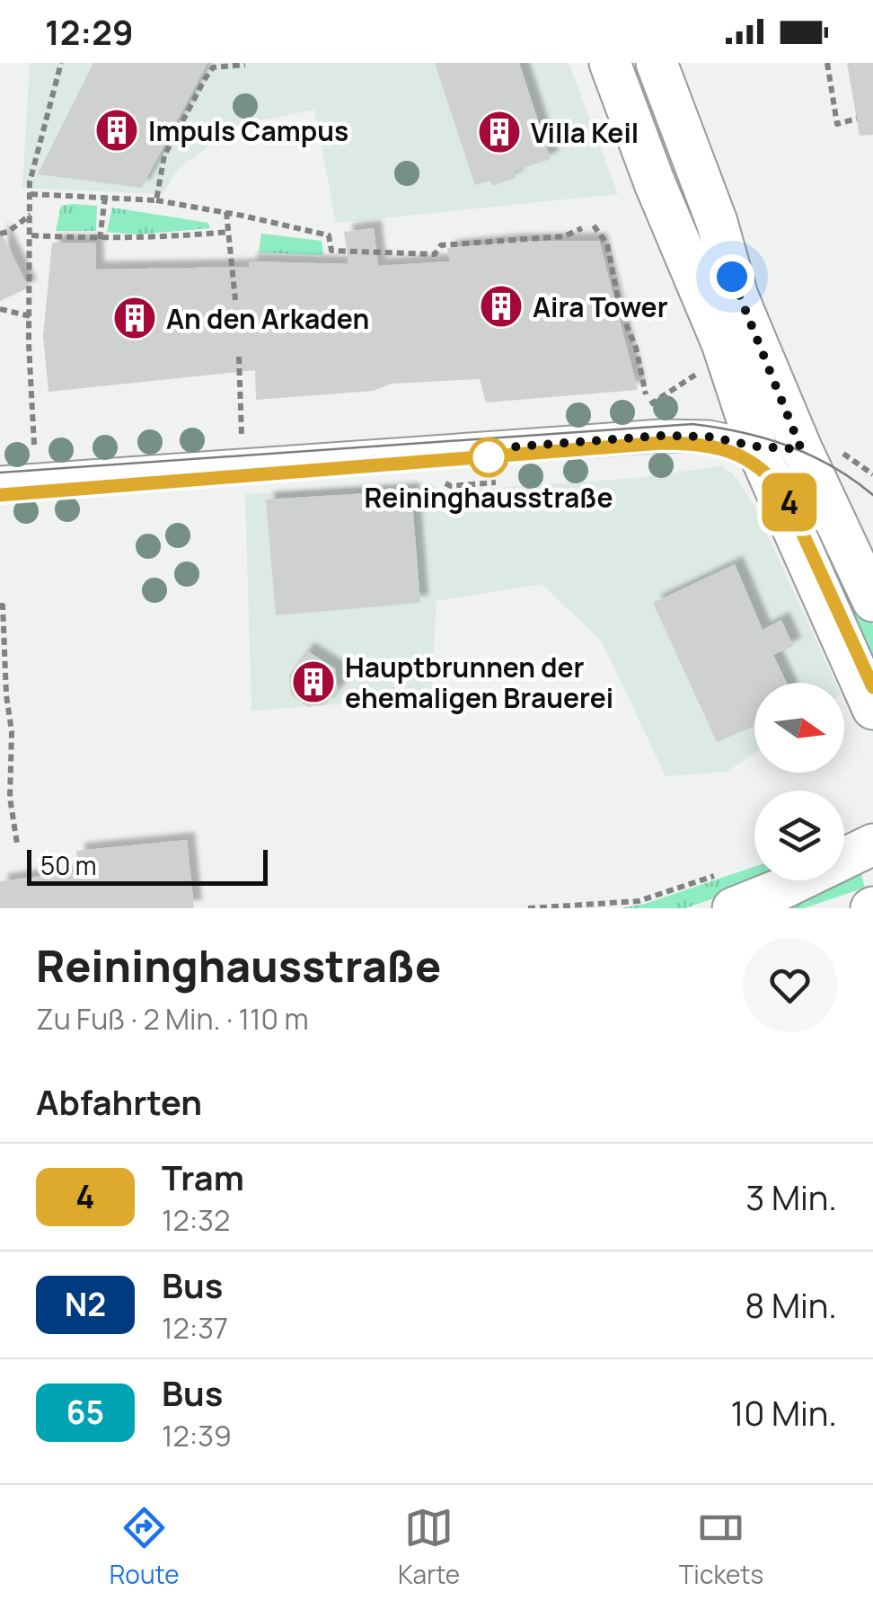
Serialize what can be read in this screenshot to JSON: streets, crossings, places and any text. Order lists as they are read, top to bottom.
{
  "places": {
    "building": [
      "Impuls Campus",
      "Villa Keil",
      "Aira Tower",
      "An den Arkaden",
      "Hauptbrunnen der ehemaligen Brauerei"
    ],
    "other": ["Reininghausstraße"]
  },
  "lines": ["tram line 4"],
  "scale_bar": "50 m",
  "north": "right",
  "page": {
    "status": "12:29",
    "on_map": "4",
    "scale": "50 m",
    "heading": [
      ["Reininghausstraße", "Zu Fuß · 2 Min. · 110 m"],
      "Abfahrten"
    ],
    "list": [
      {
        "mark": "4",
        "name": "Tram",
        "note": "12:32",
        "value": "3 Min."
      },
      {
        "mark": "N2",
        "name": "Bus",
        "note": "12:37",
        "value": "8 Min."
      },
      {
        "mark": "65",
        "name": "Bus",
        "note": "12:39",
        "value": "10 Min."
      }
    ],
    "tabs": ["Route", "Karte", "Tickets"]
  }
}
